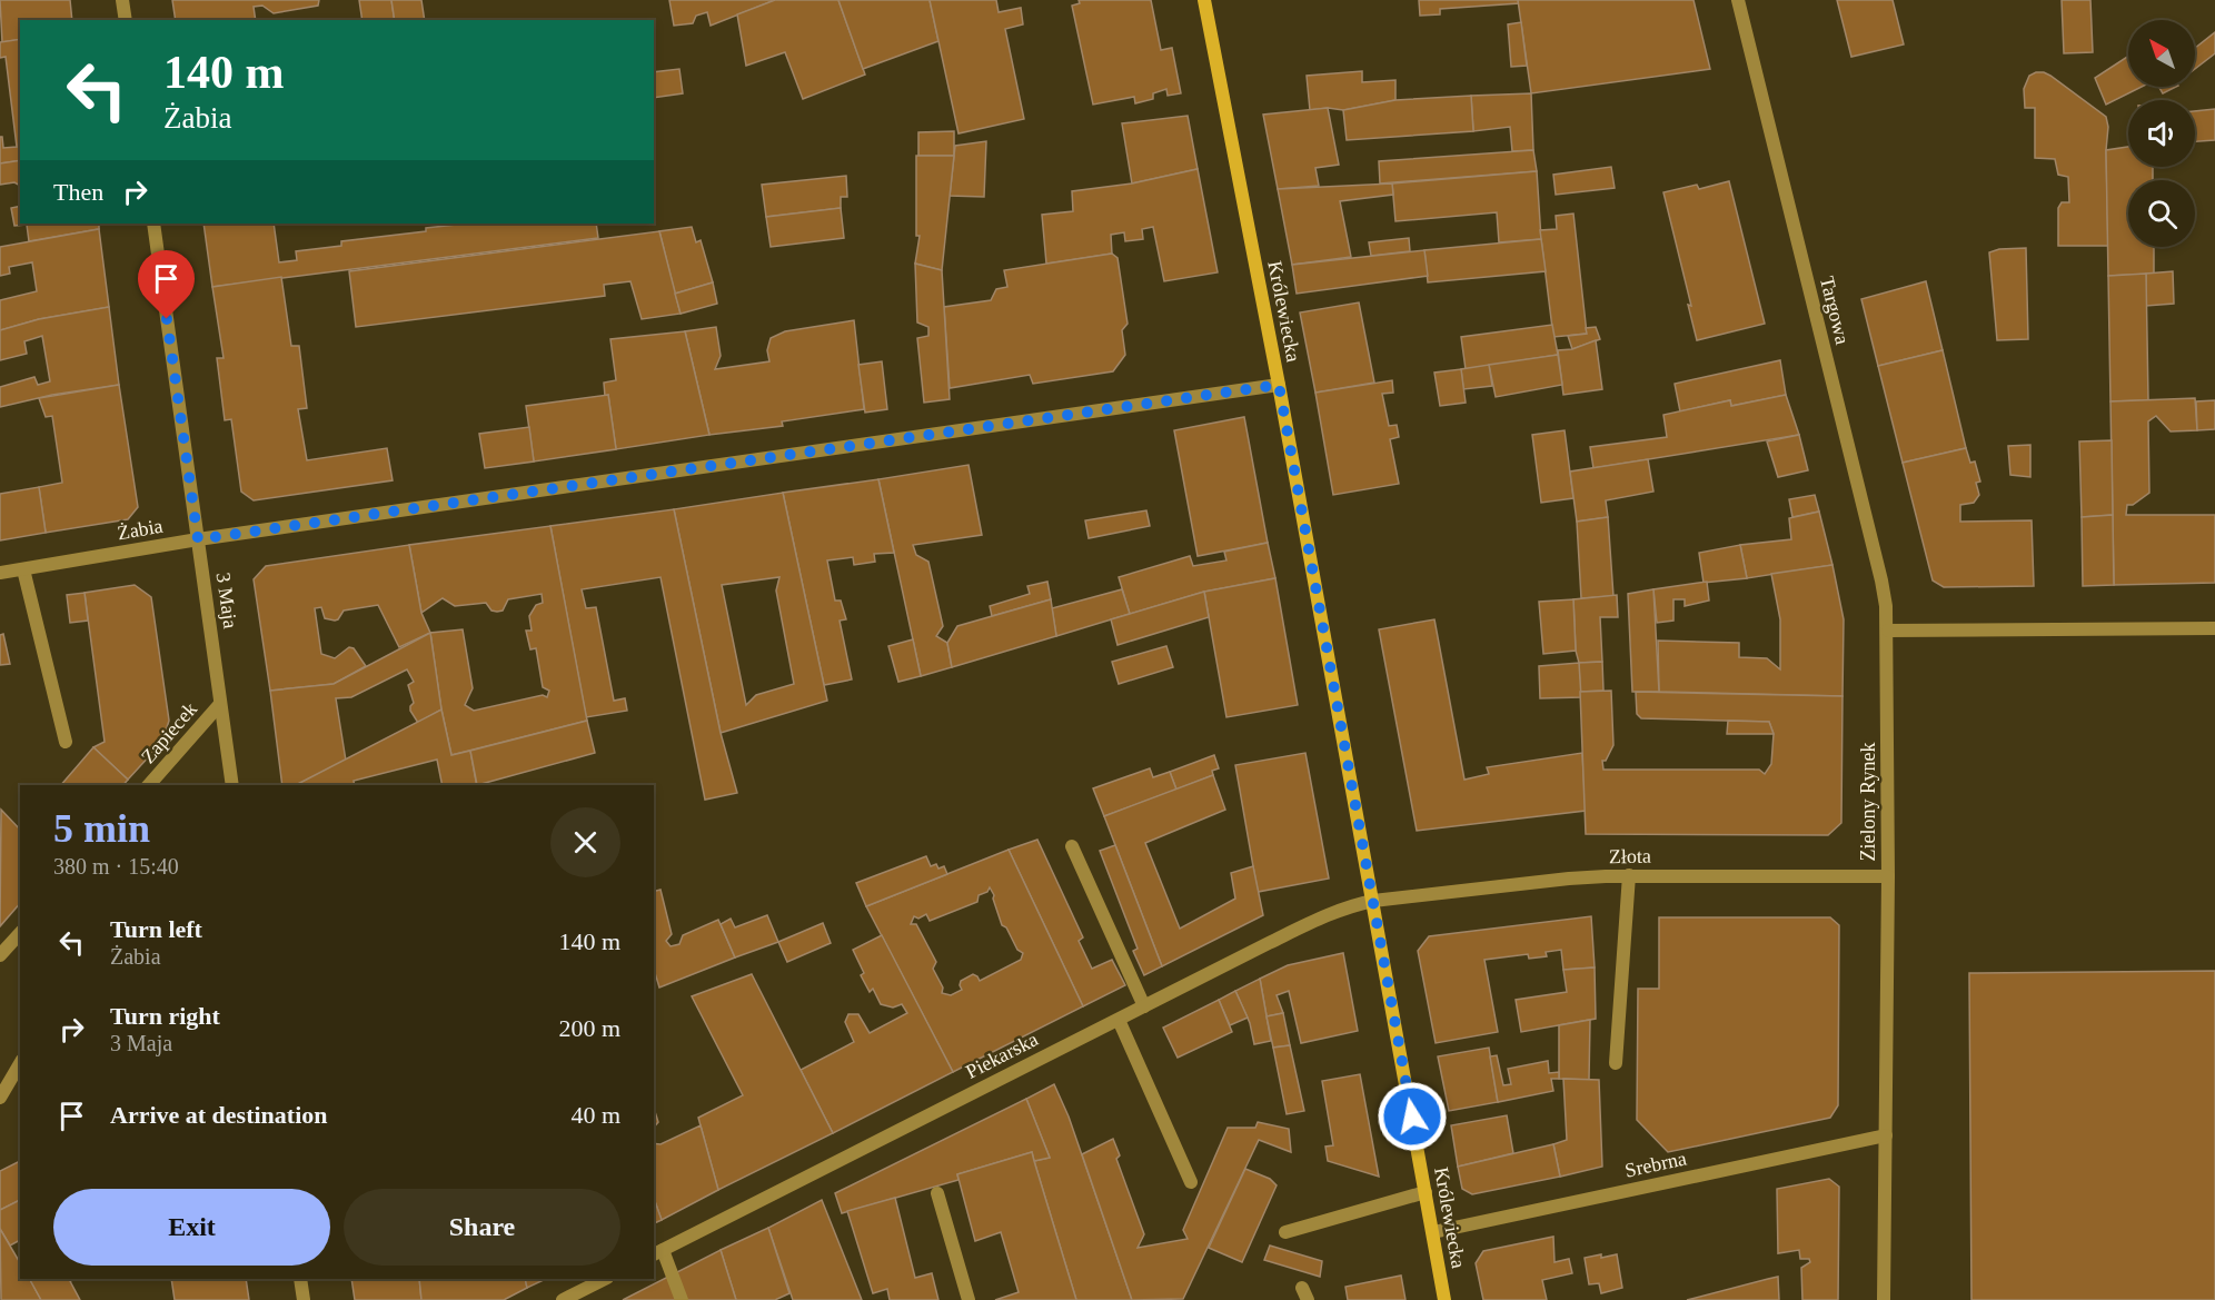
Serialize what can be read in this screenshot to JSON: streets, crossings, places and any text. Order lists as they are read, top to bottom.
{
  "streets": {
    "street": [
      "Targowa",
      "Królewiecka",
      "Żabia",
      "3 Maja",
      "Zapiecek",
      "Zielony Rynek",
      "Złota",
      "Piekarska",
      "Srebrna"
    ]
  },
  "crossings": [
    ["Targowa", "Zielony Rynek"],
    ["Królewiecka", "Żabia"],
    ["Królewiecka", "Złota"],
    ["Królewiecka", "Piekarska"],
    ["Królewiecka", "Srebrna"],
    ["Żabia", "3 Maja"],
    ["3 Maja", "Zapiecek"],
    ["Zielony Rynek", "Złota"],
    ["Zielony Rynek", "Srebrna"],
    ["Złota", "Piekarska"]
  ],
  "north": "top left",
  "page": {
    "turn": ["140 m", "Żabia"],
    "then": "Then",
    "heading": ["5 min", "380 m · 15:40"],
    "list": [
      {
        "name": "Turn left",
        "note": "Żabia",
        "value": "140 m"
      },
      {
        "name": "Turn right",
        "note": "3 Maja",
        "value": "200 m"
      },
      {
        "name": "Arrive at destination",
        "value": "40 m"
      }
    ],
    "buttons": ["Exit", "Share"]
  }
}
